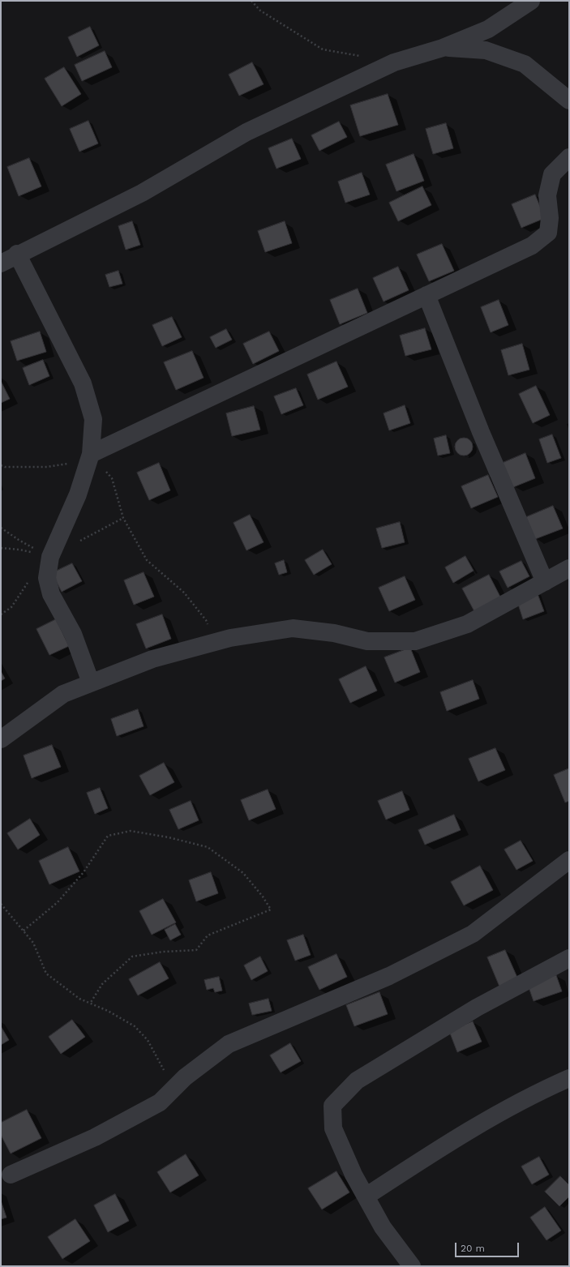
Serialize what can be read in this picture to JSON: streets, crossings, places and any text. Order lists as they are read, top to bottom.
{
  "scale_bar": "20 m"
}
